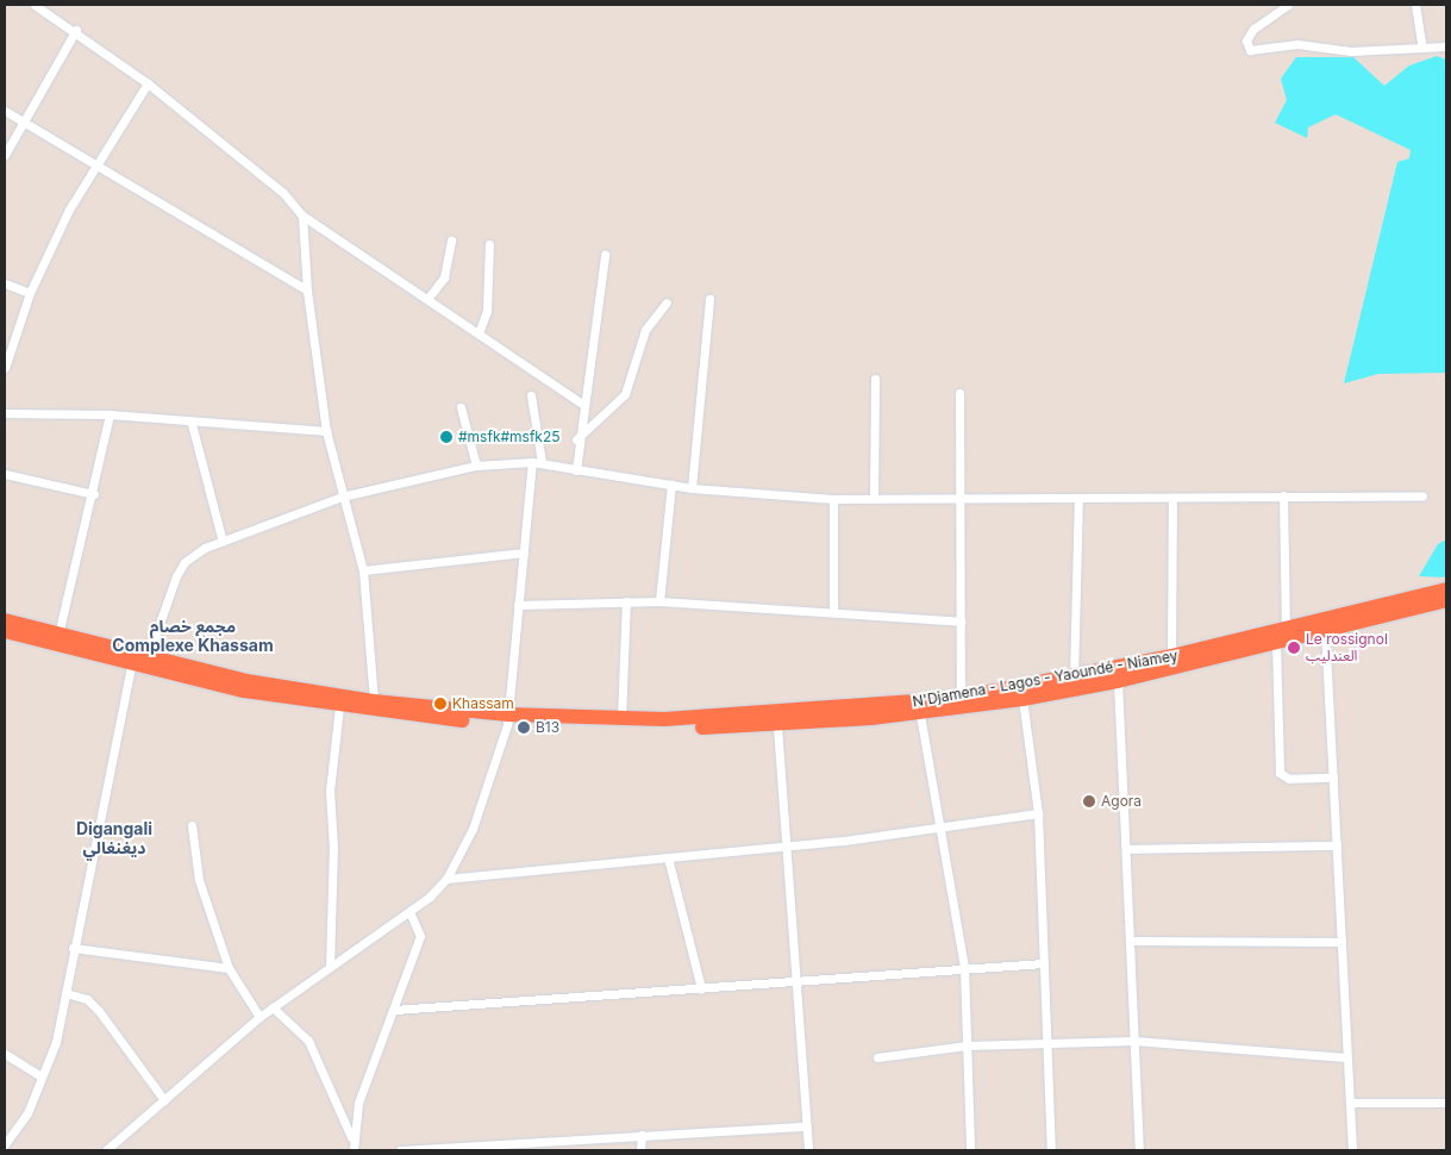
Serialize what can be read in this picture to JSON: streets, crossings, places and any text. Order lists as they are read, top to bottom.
{
  "streets": {
    "highway": ["N'Djamena - Lagos - Yaoundé - Niamey"]
  },
  "districts": ["مجمع خصام Complexe Khassam", "Digangali ديغنغالي"],
  "places": [
    "#msfk#msfk25",
    "Le rossignol العندليب",
    "Khassam",
    "B13",
    "Agora"
  ]
}
